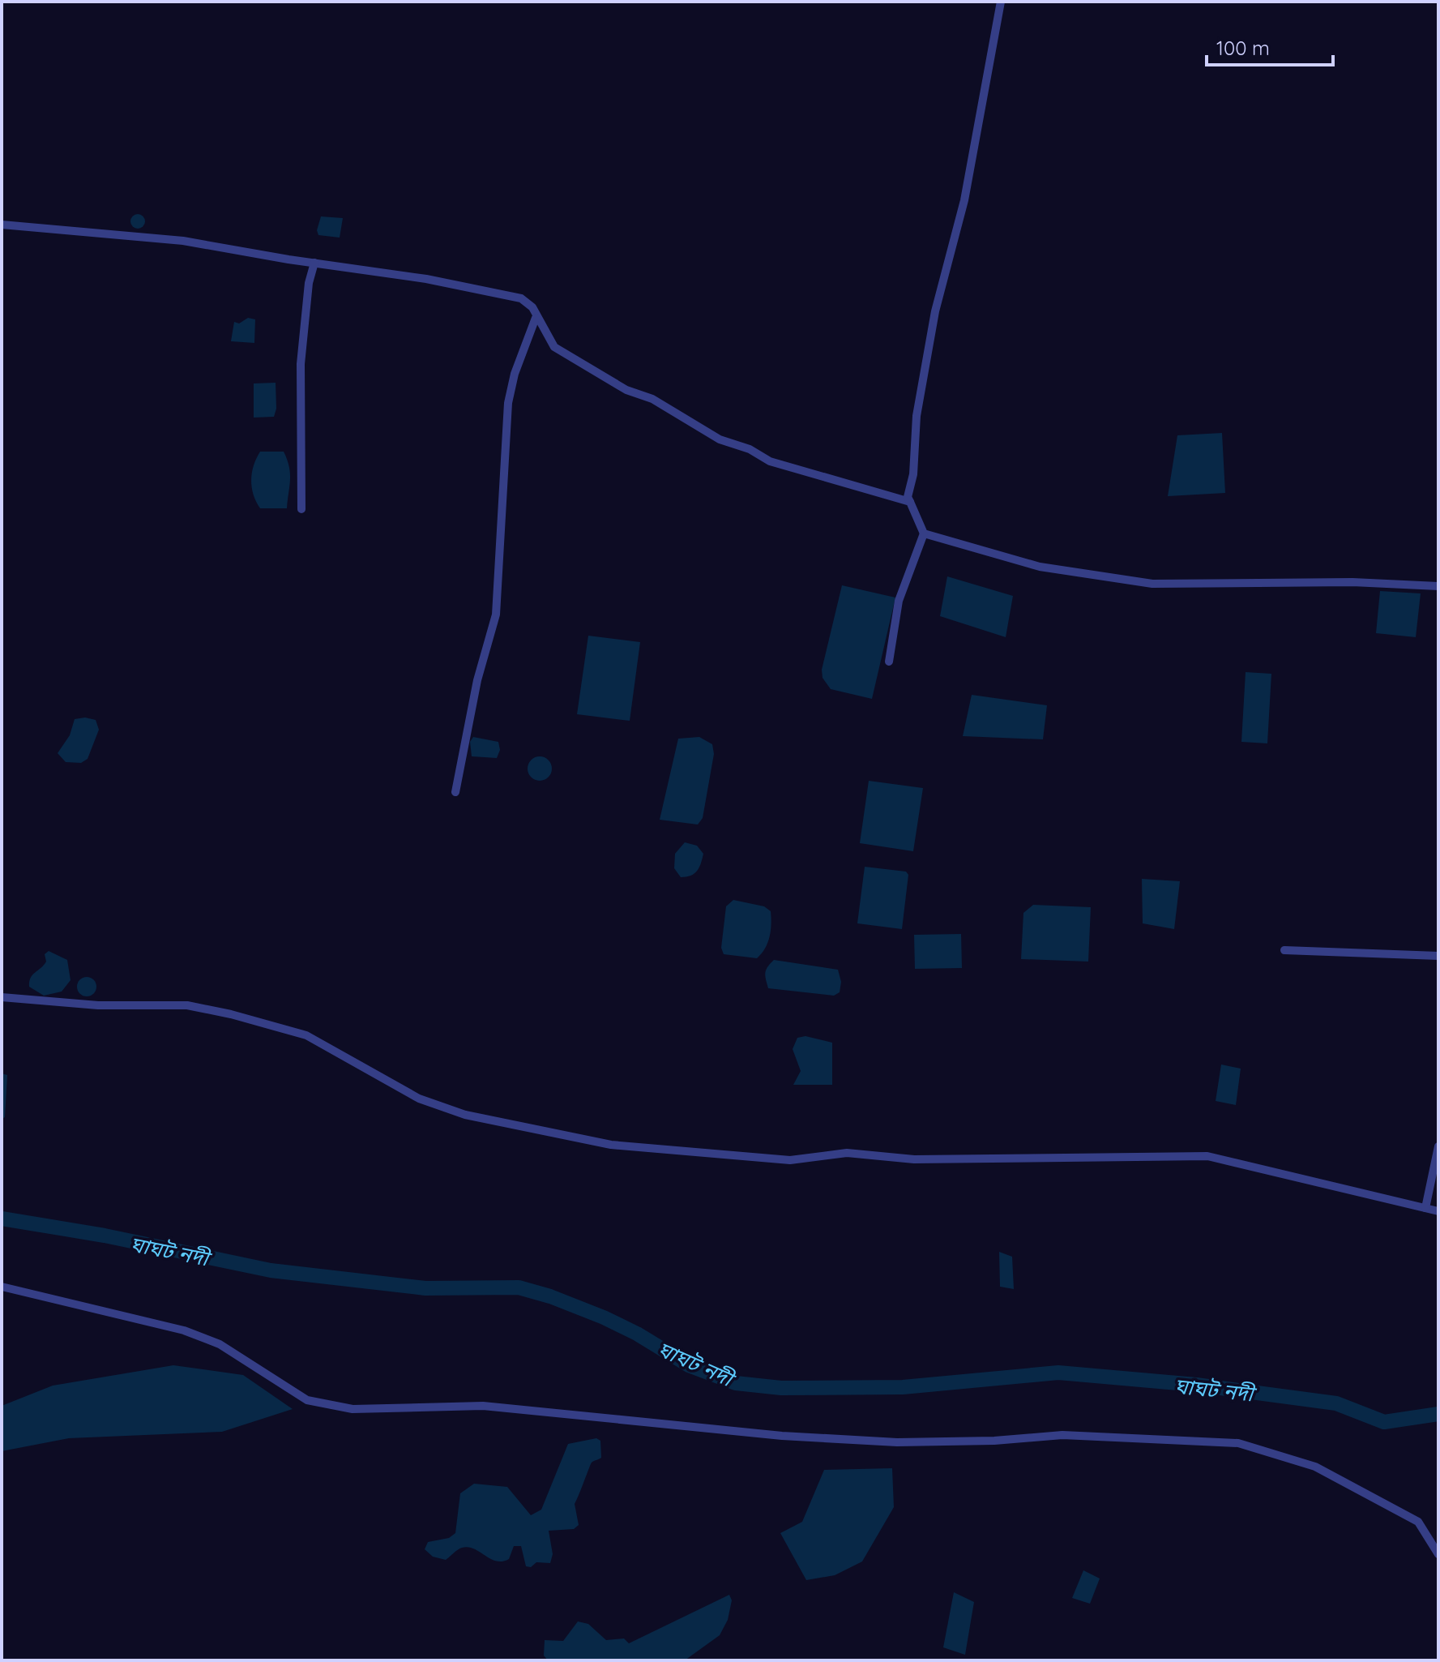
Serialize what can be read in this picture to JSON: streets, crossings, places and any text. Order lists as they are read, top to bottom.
{
  "water": ["ঘাঘট নদী"],
  "scale_bar": "100 m"
}
